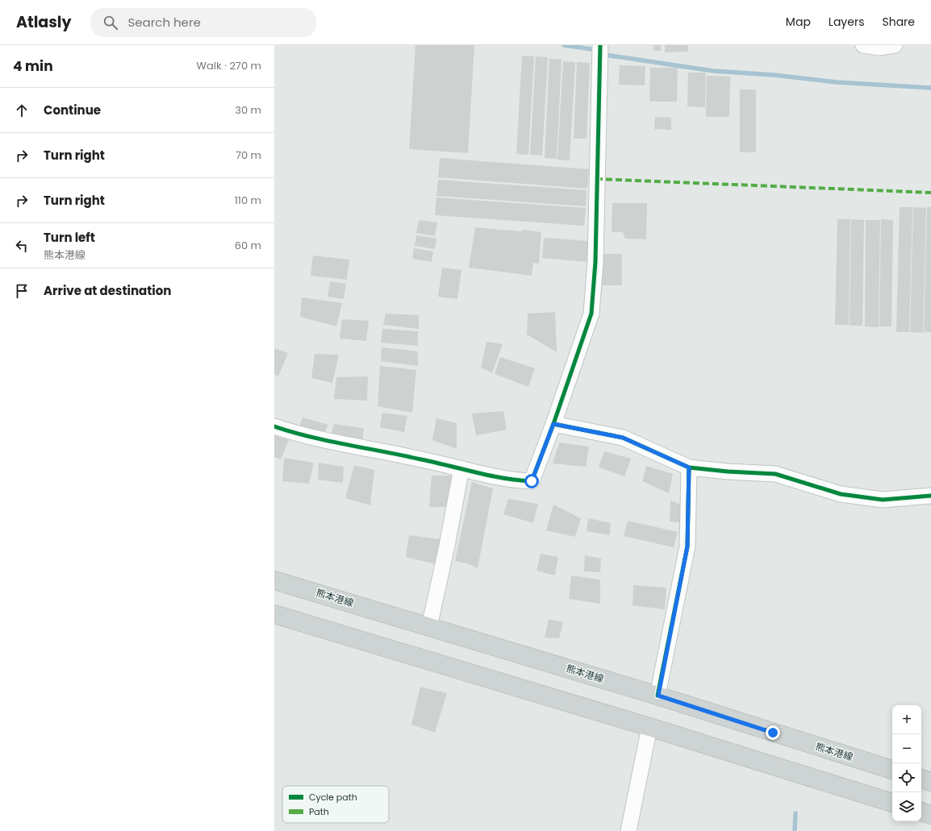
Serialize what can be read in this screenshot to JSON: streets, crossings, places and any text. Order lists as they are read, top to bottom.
{
  "streets": {
    "main road": ["熊本港線"]
  },
  "legend": ["Cycle path", "Path"],
  "page": {
    "header": "Atlasly",
    "search": "Search here",
    "nav": ["Map", "Layers", "Share"],
    "heading": ["4 min", "Walk · 270 m"],
    "list": [
      ["Continue", "30 m"],
      ["Turn right", "70 m"],
      ["Turn right", "110 m"],
      ["Turn left", "熊本港線", "60 m"],
      "Arrive at destination"
    ],
    "map_buttons": ["+", "−"]
  }
}
